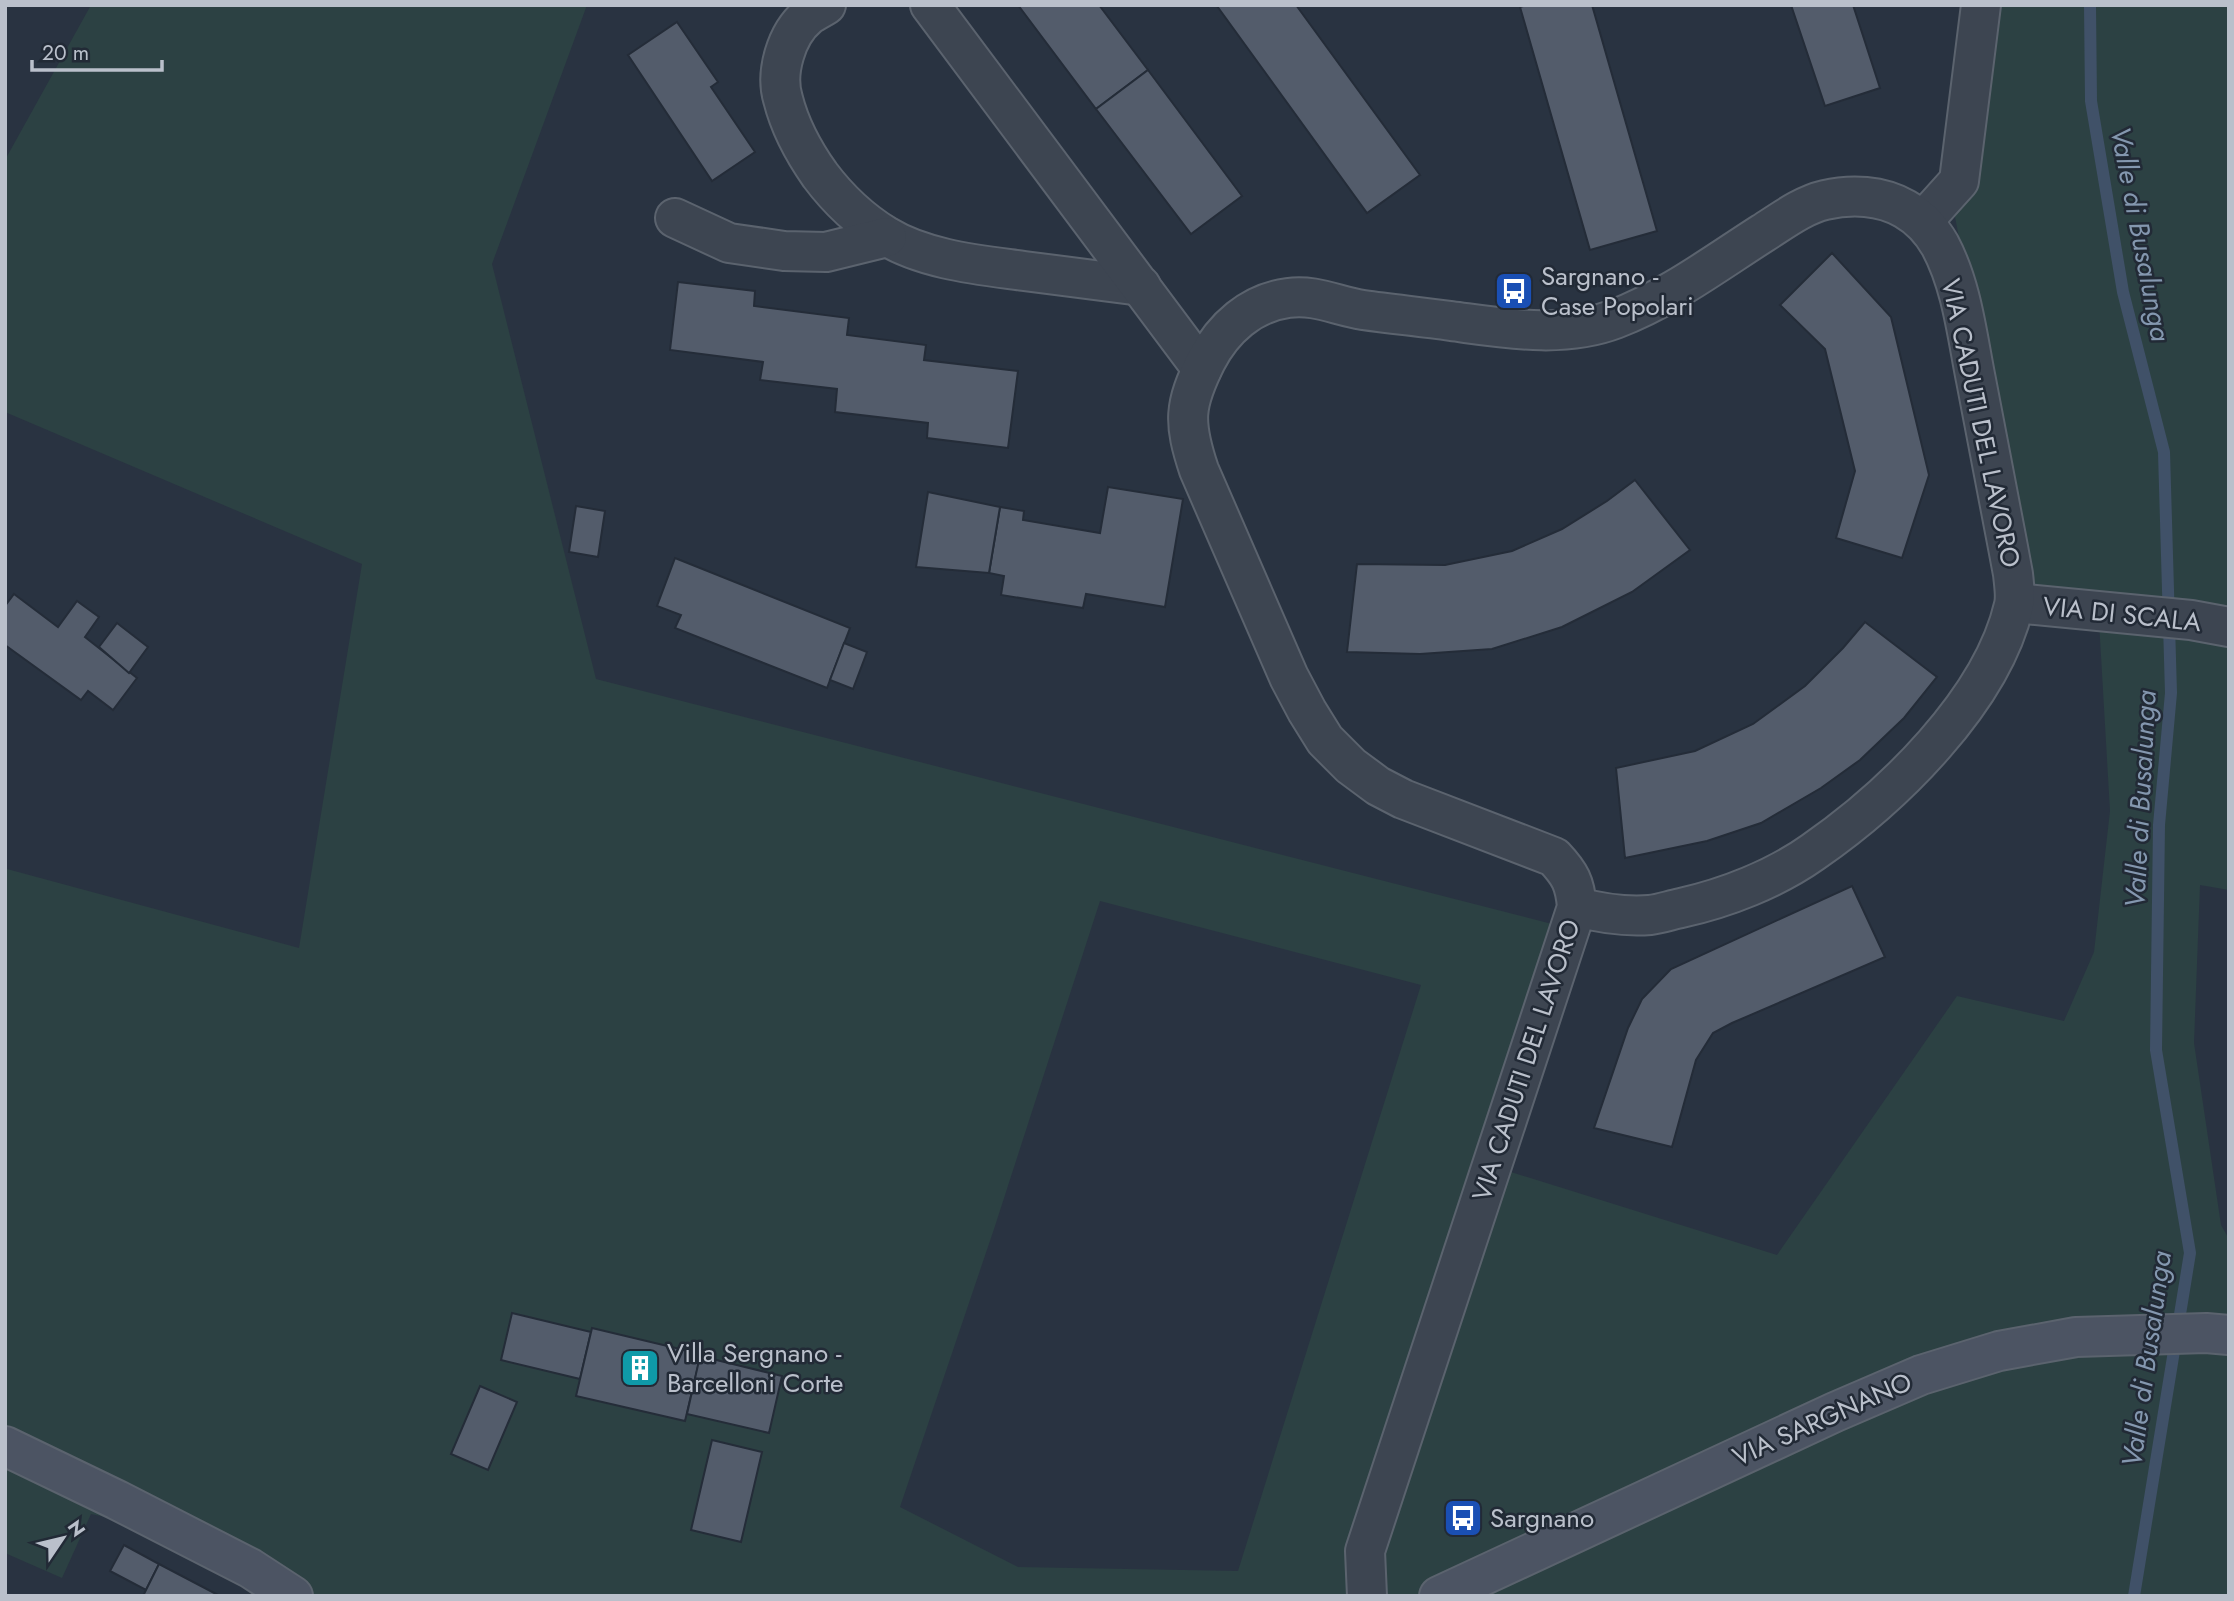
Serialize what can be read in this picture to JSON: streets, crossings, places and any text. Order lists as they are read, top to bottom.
{
  "streets": {
    "street": ["VIA CADUTI DEL LAVORO", "VIA DI SCALA", "VIA SARGNANO"]
  },
  "crossings": [
    ["VIA CADUTI DEL LAVORO", "VIA DI SCALA"]
  ],
  "water": ["Valle di Busalunga"],
  "places": {
    "bus stop": ["Sargnano - Case Popolari", "Sargnano"],
    "building": ["Villa Sergnano - Barcelloni Corte"]
  },
  "scale_bar": "20 m",
  "north": "top right"
}
